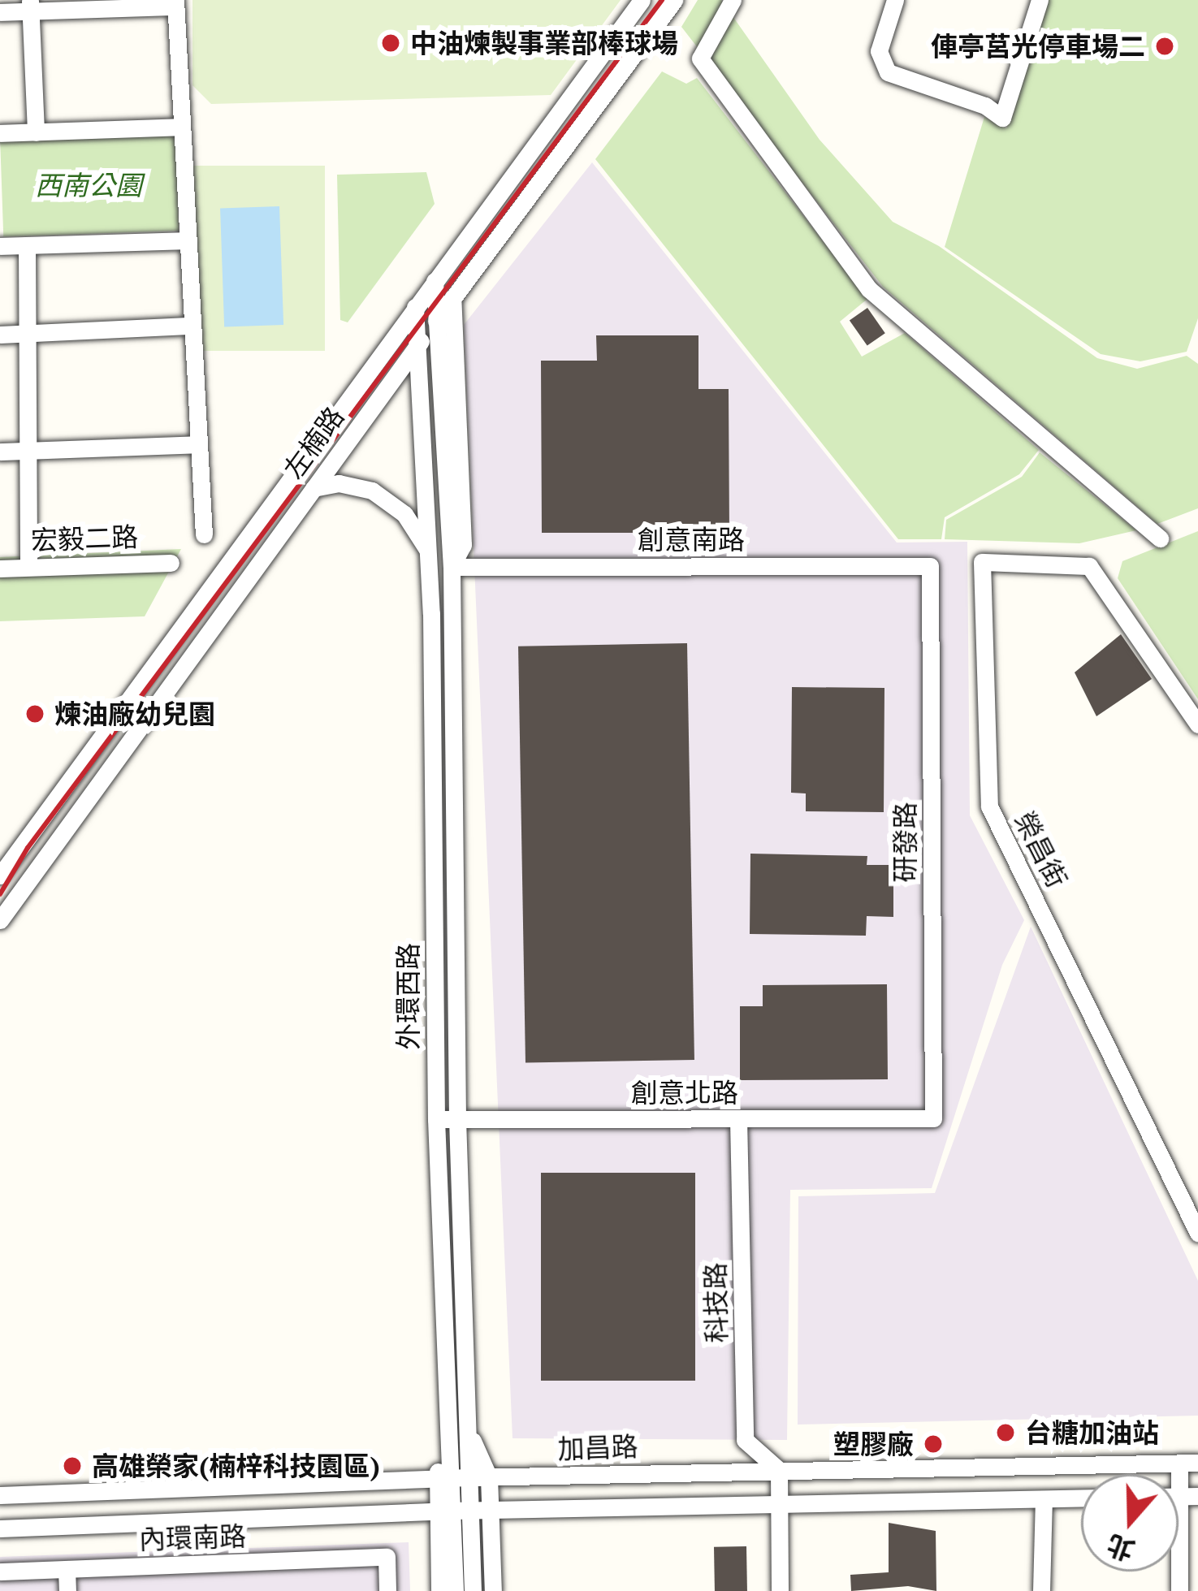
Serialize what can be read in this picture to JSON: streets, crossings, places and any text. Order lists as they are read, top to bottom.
{
  "streets": {
    "street": [
      "左楠路",
      "宏毅二路",
      "創意南路",
      "研發路",
      "榮昌街",
      "外環西路",
      "創意北路",
      "科技路",
      "加昌路",
      "內環南路"
    ]
  },
  "crossings": [
    ["左楠路", "外環西路"],
    ["創意南路", "研發路"],
    ["創意南路", "外環西路"],
    ["研發路", "創意北路"],
    ["外環西路", "創意北路"],
    ["外環西路", "加昌路"],
    ["創意北路", "科技路"],
    ["科技路", "加昌路"]
  ],
  "parks": ["西南公園"],
  "places": [
    "中油煉製事業部棒球場",
    "俥亭莒光停車場二",
    "煉油廠幼兒園",
    "台糖加油站",
    "塑膠廠",
    "高雄榮家(楠梓科技園區)"
  ],
  "north": "bottom"
}
